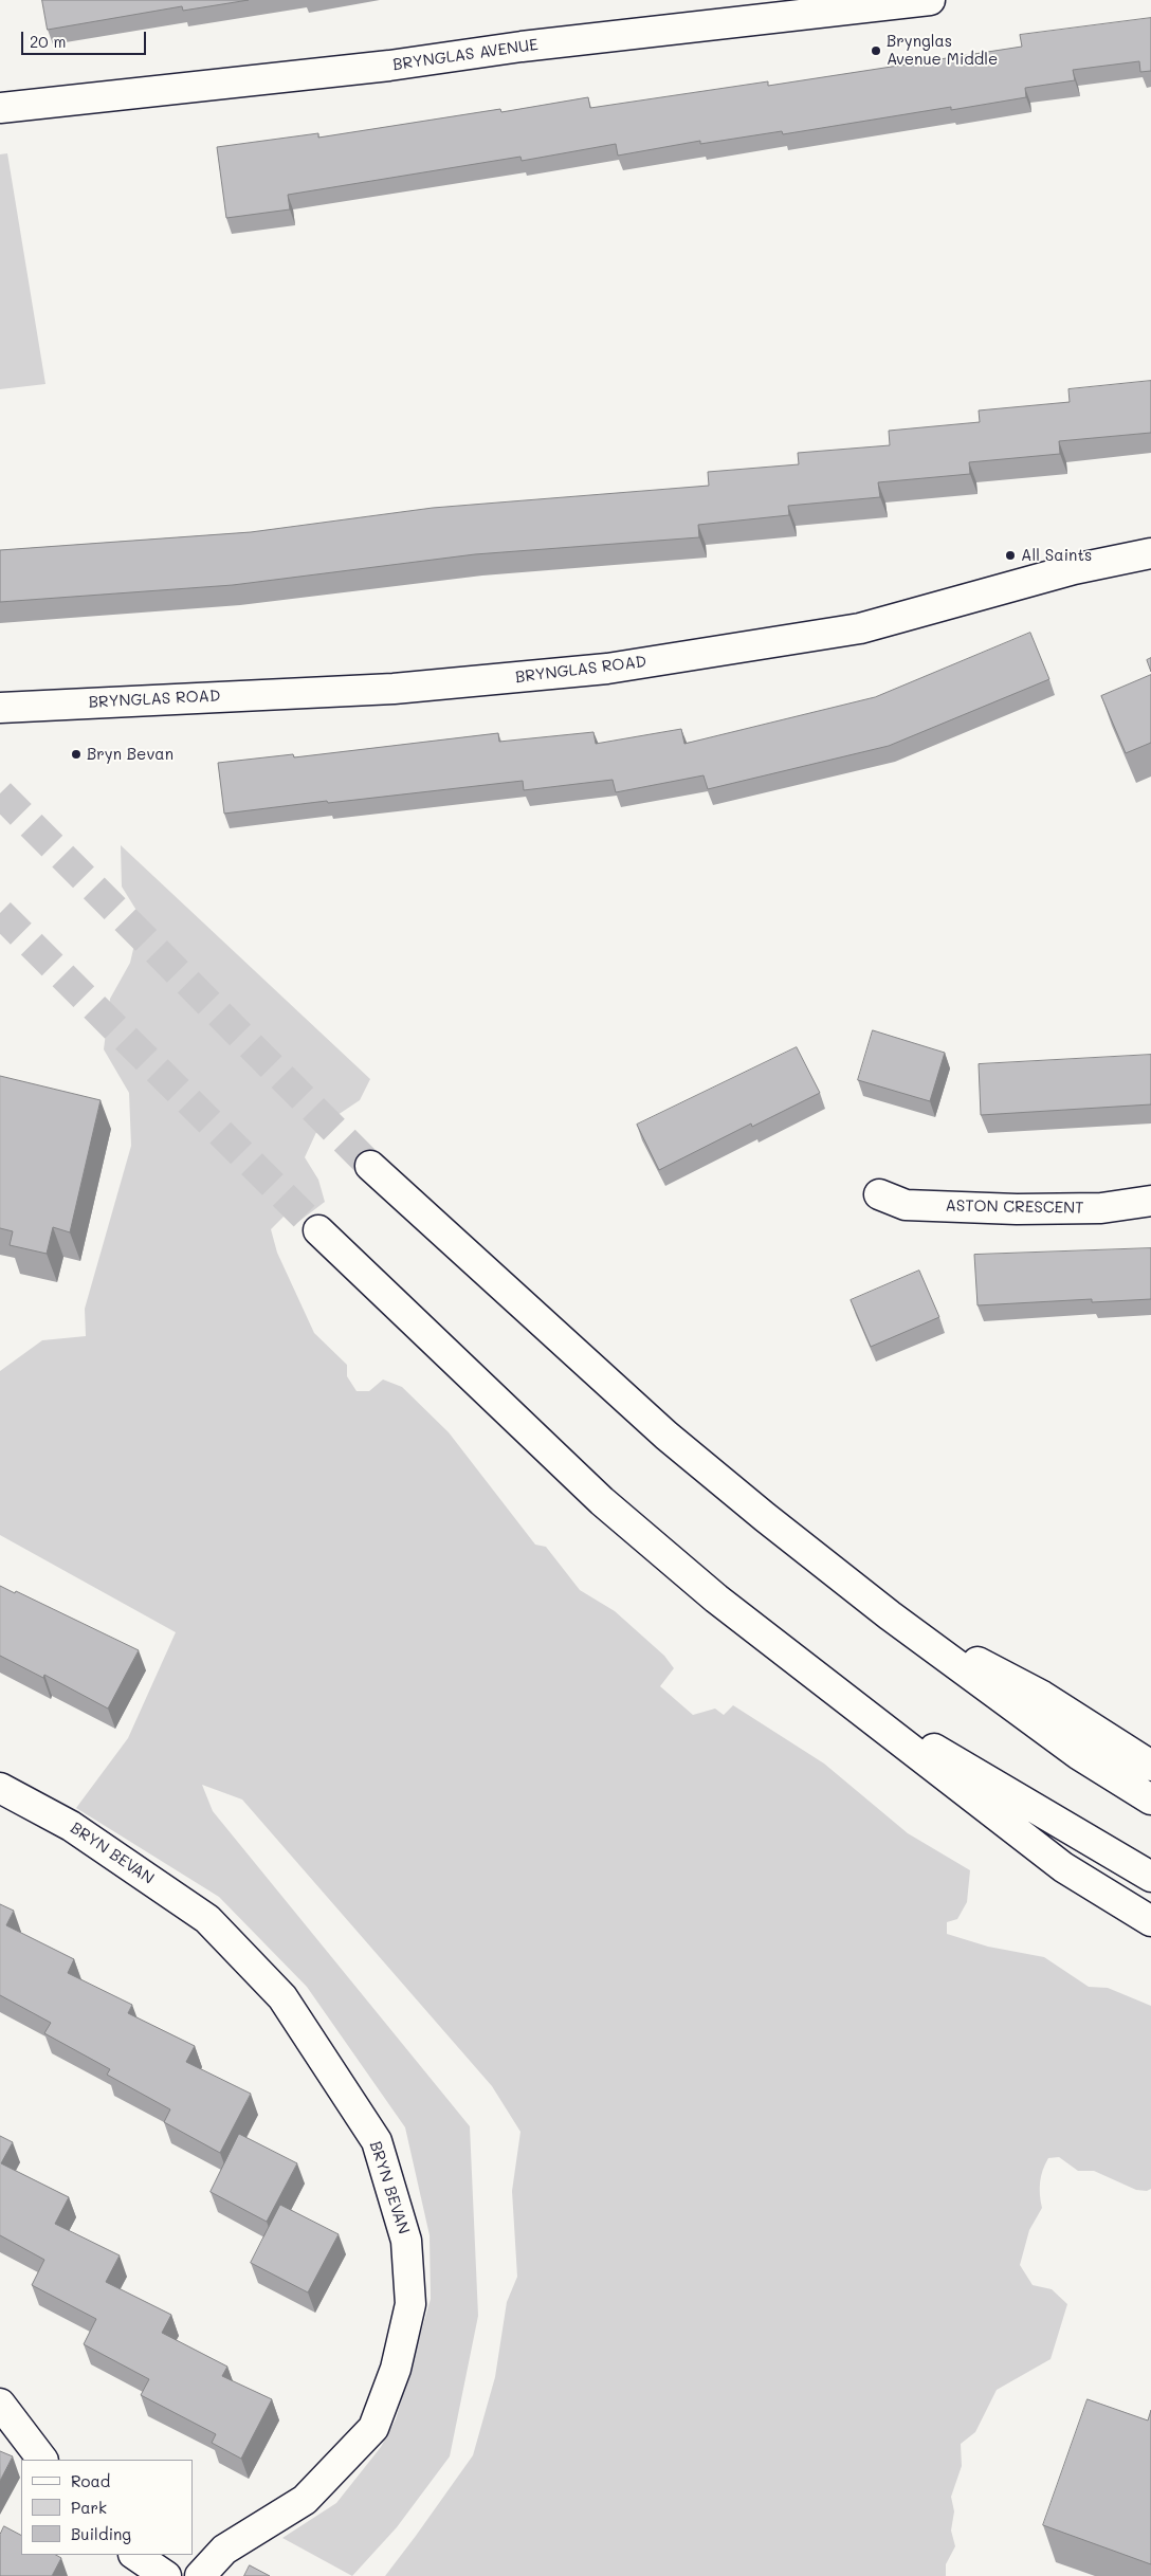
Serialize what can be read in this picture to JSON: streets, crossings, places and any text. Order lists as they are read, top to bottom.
{
  "streets": {
    "main road": [
      "BRYNGLAS AVENUE",
      "BRYNGLAS ROAD",
      "ASTON CRESCENT",
      "BRYN BEVAN"
    ]
  },
  "places": ["Brynglas Avenue Middle", "All Saints", "Bryn Bevan"],
  "legend": ["Road", "Park", "Building"],
  "scale_bar": "20 m"
}
